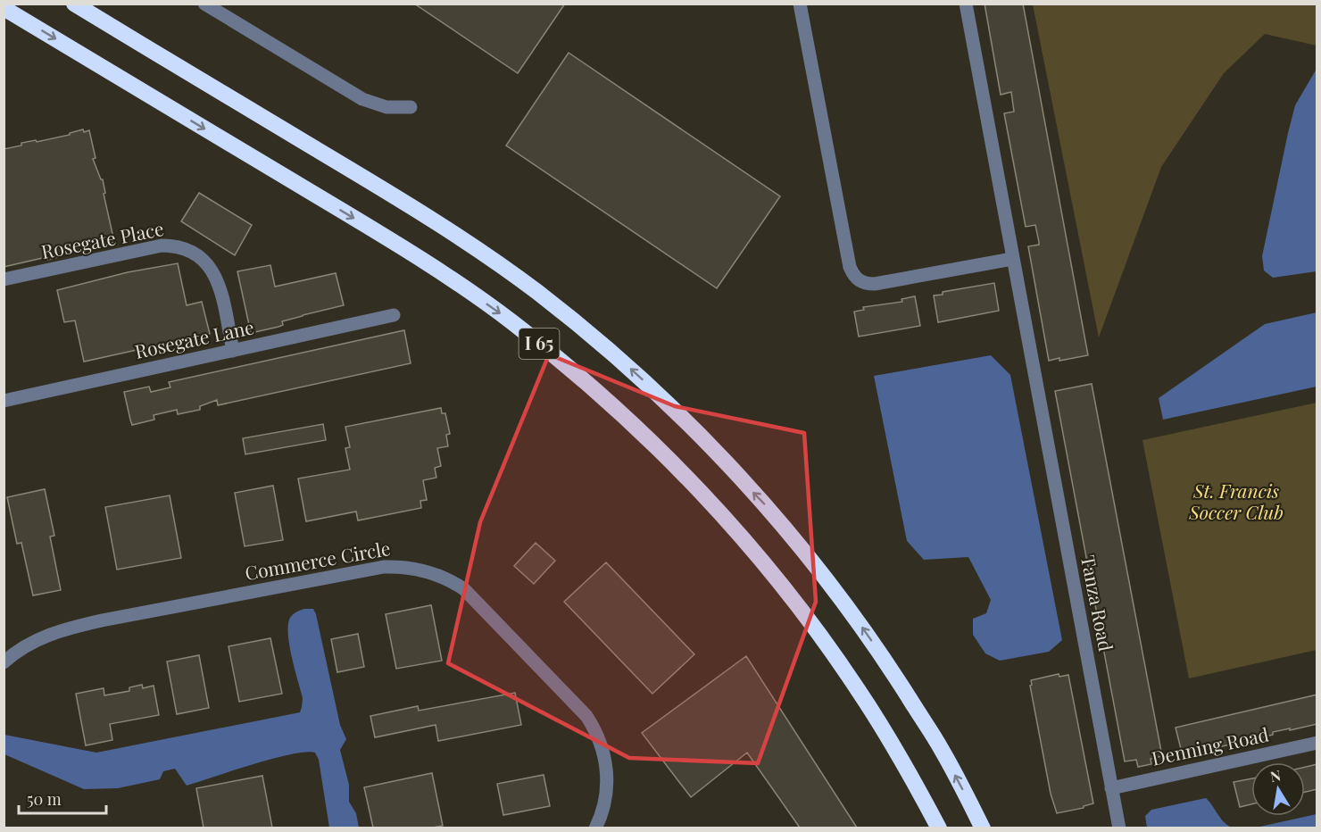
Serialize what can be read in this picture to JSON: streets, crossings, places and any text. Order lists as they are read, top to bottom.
{
  "streets": {
    "highway": ["I 65"],
    "street": [
      "Rosegate Place",
      "Rosegate Lane",
      "Commerce Circle",
      "Tanza Road",
      "Denning Road"
    ]
  },
  "crossings": [
    ["Rosegate Place", "Rosegate Lane"],
    ["Tanza Road", "Denning Road"]
  ],
  "parks": ["St. Francis Soccer Club"],
  "scale_bar": "50 m",
  "north": "top"
}
